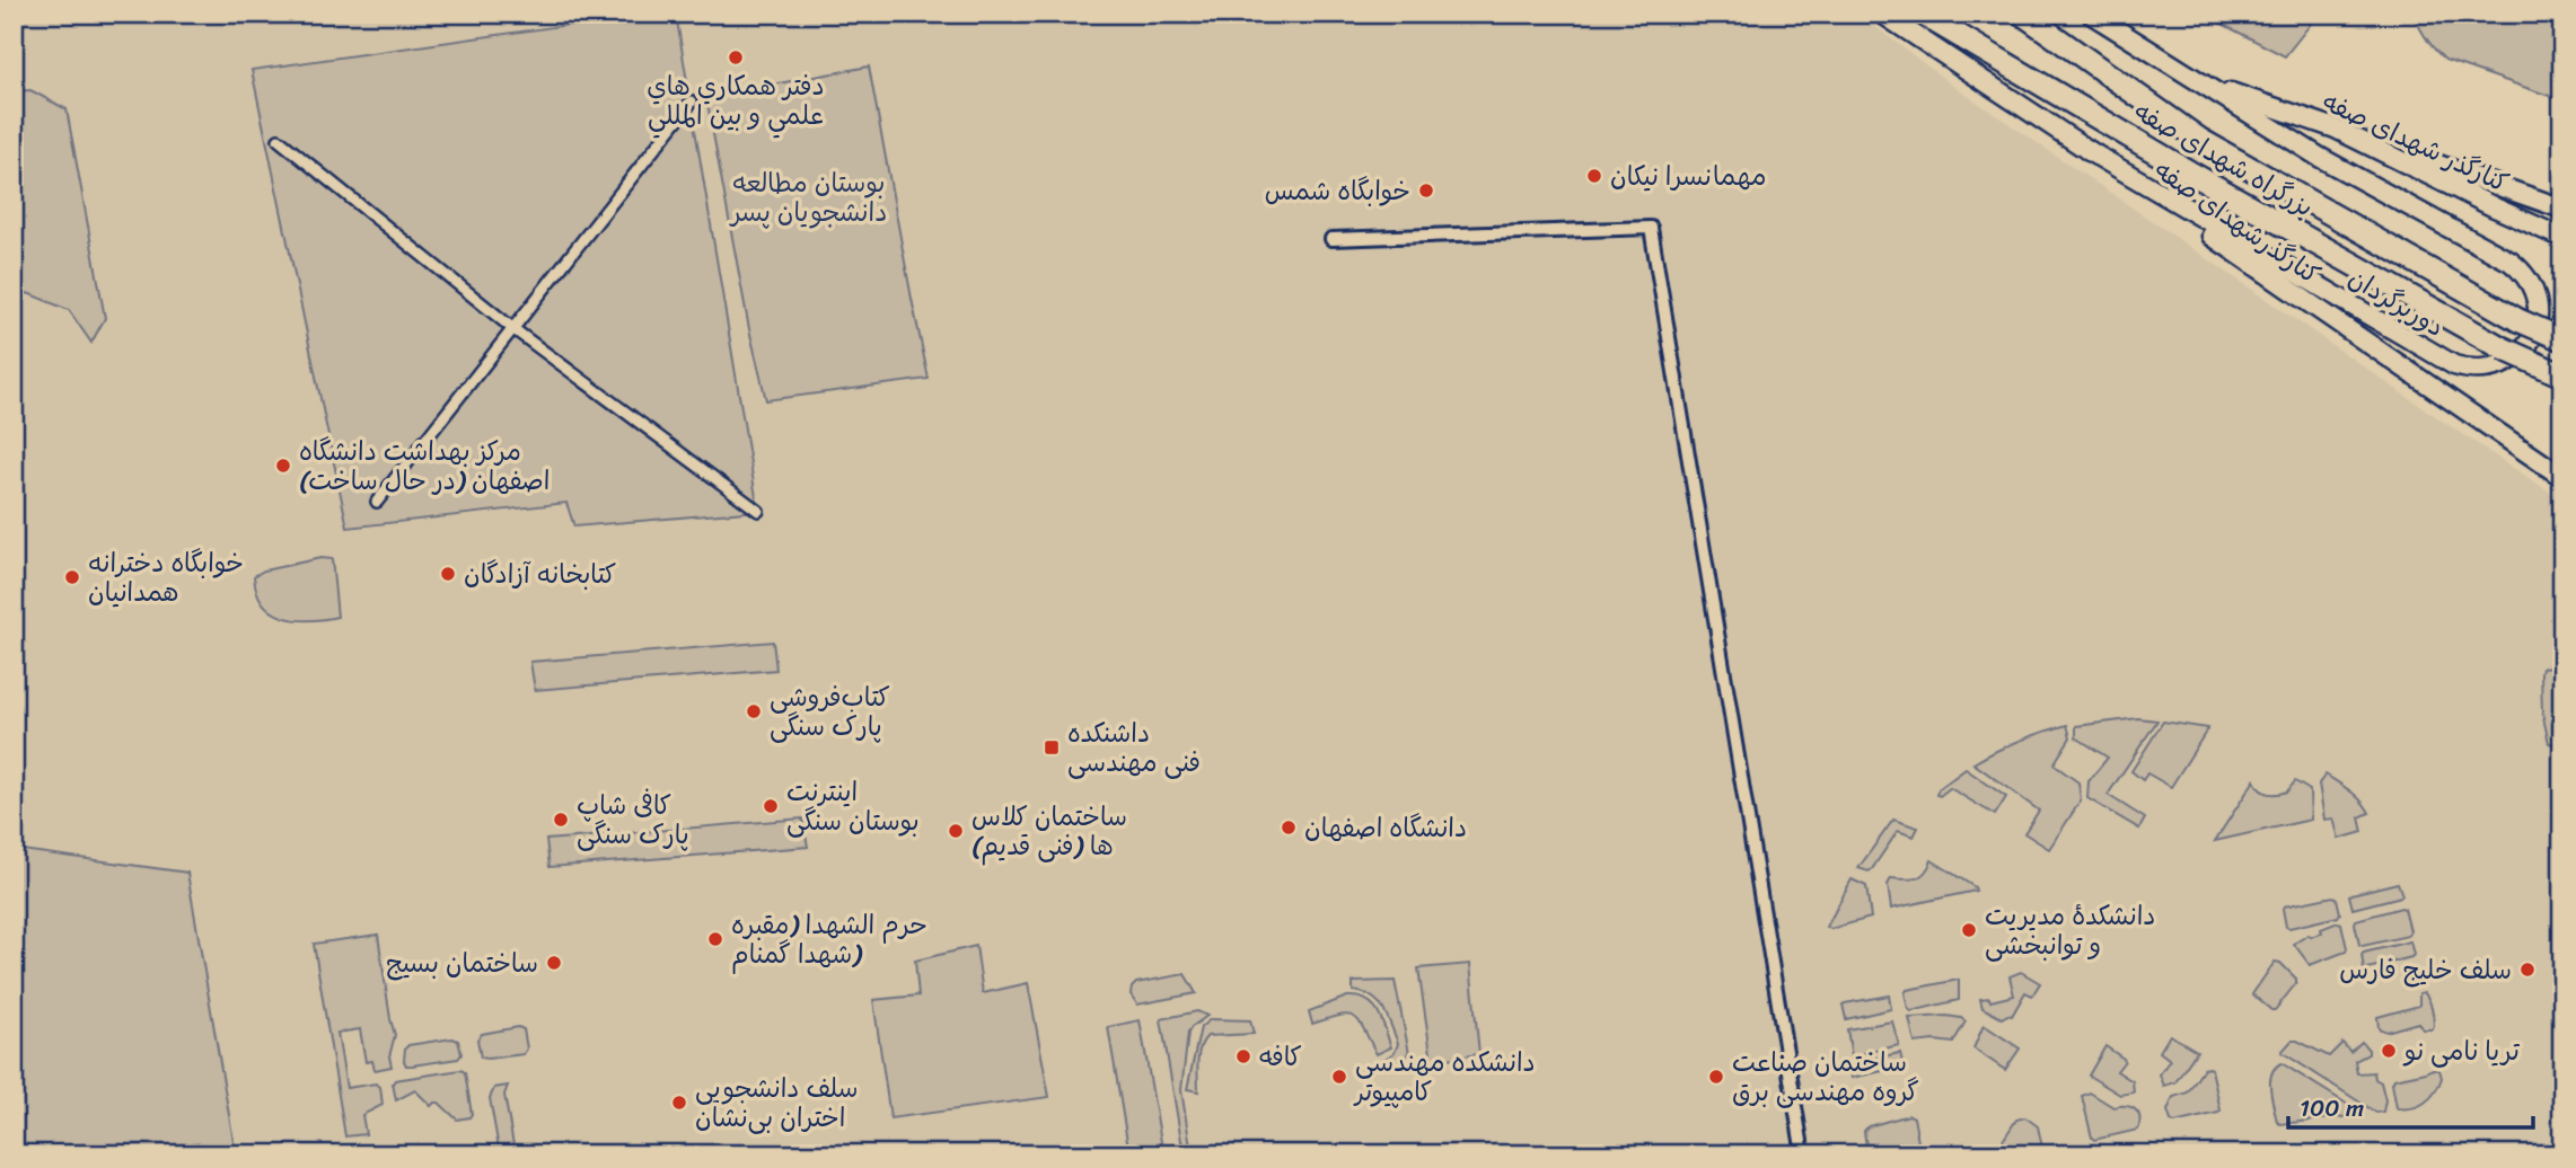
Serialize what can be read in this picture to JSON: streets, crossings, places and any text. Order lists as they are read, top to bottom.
{
  "streets": {
    "highway": ["بزرگراه شهدای صفه"],
    "main road": ["کنارگذر شهدای صفه", "کنارگذرشهدای صفه", "دوربرگردان"]
  },
  "crossings": [
    ["کنارگذر شهدای صفه", "دوربرگردان"],
    ["کنارگذرشهدای صفه", "دوربرگردان"]
  ],
  "parks": ["بوستان مطالعه دانشجویان پسر"],
  "places": {
    "other": [
      "دفتر همکاري هاي علمي و بين المللي",
      "مهمانسرا نیکان",
      "خوابگاه شمس",
      "مرکز بهداشت دانشگاه اصفهان (در حال ساخت)",
      "کتابخانه آزادگان",
      "خوابگاه دخترانه همدانیان",
      "کتاب‌فروشی پارک سنگی",
      "اینترنت بوستان سنگی",
      "کافی شاپ پارک سنگی",
      "دانشگاه اصفهان",
      "ساختمان کلاس ها (فنی قدیم)",
      "دانشکدهٔ مدیریت و توانبخشی",
      "حرم الشهدا (مقبره شهدا گمنام)",
      "ساختمان بسیج",
      "سلف خلیج فارس",
      "تریا نامی نو",
      "کافه",
      "دانشکده مهندسی کامپیوتر",
      "ساختمان صناعت گروه مهندسی برق",
      "سلف دانشجویی اختران بی‌نشان"
    ],
    "transit": ["داشنکده فنی مهندسی"]
  },
  "scale_bar": "100 m"
}
